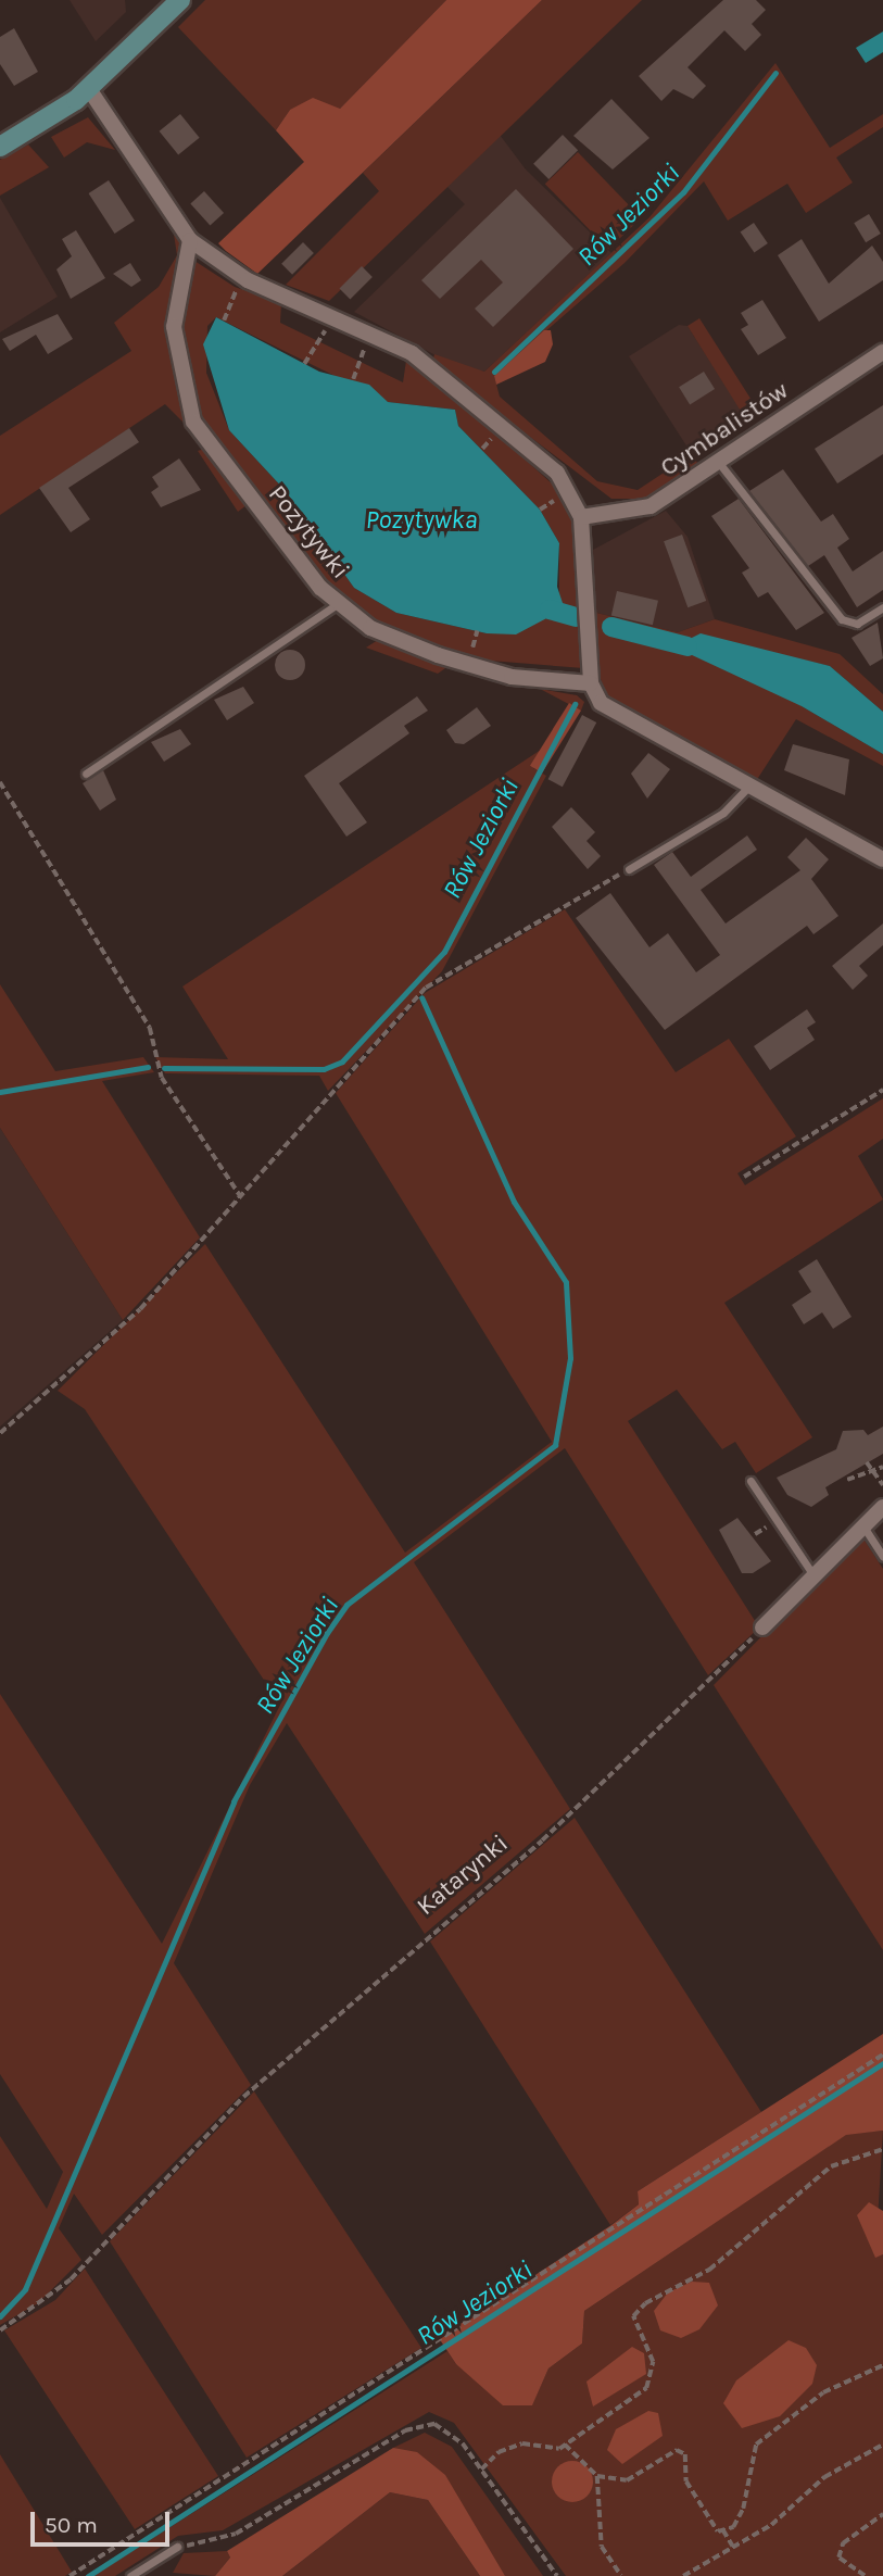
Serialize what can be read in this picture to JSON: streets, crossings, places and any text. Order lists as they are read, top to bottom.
{
  "streets": {
    "street": ["Cymbalistów", "Pozytywki"],
    "path": ["Katarynki"]
  },
  "water": ["Rów Jeziorki", "Pozytywka"],
  "scale_bar": "50 m"
}
